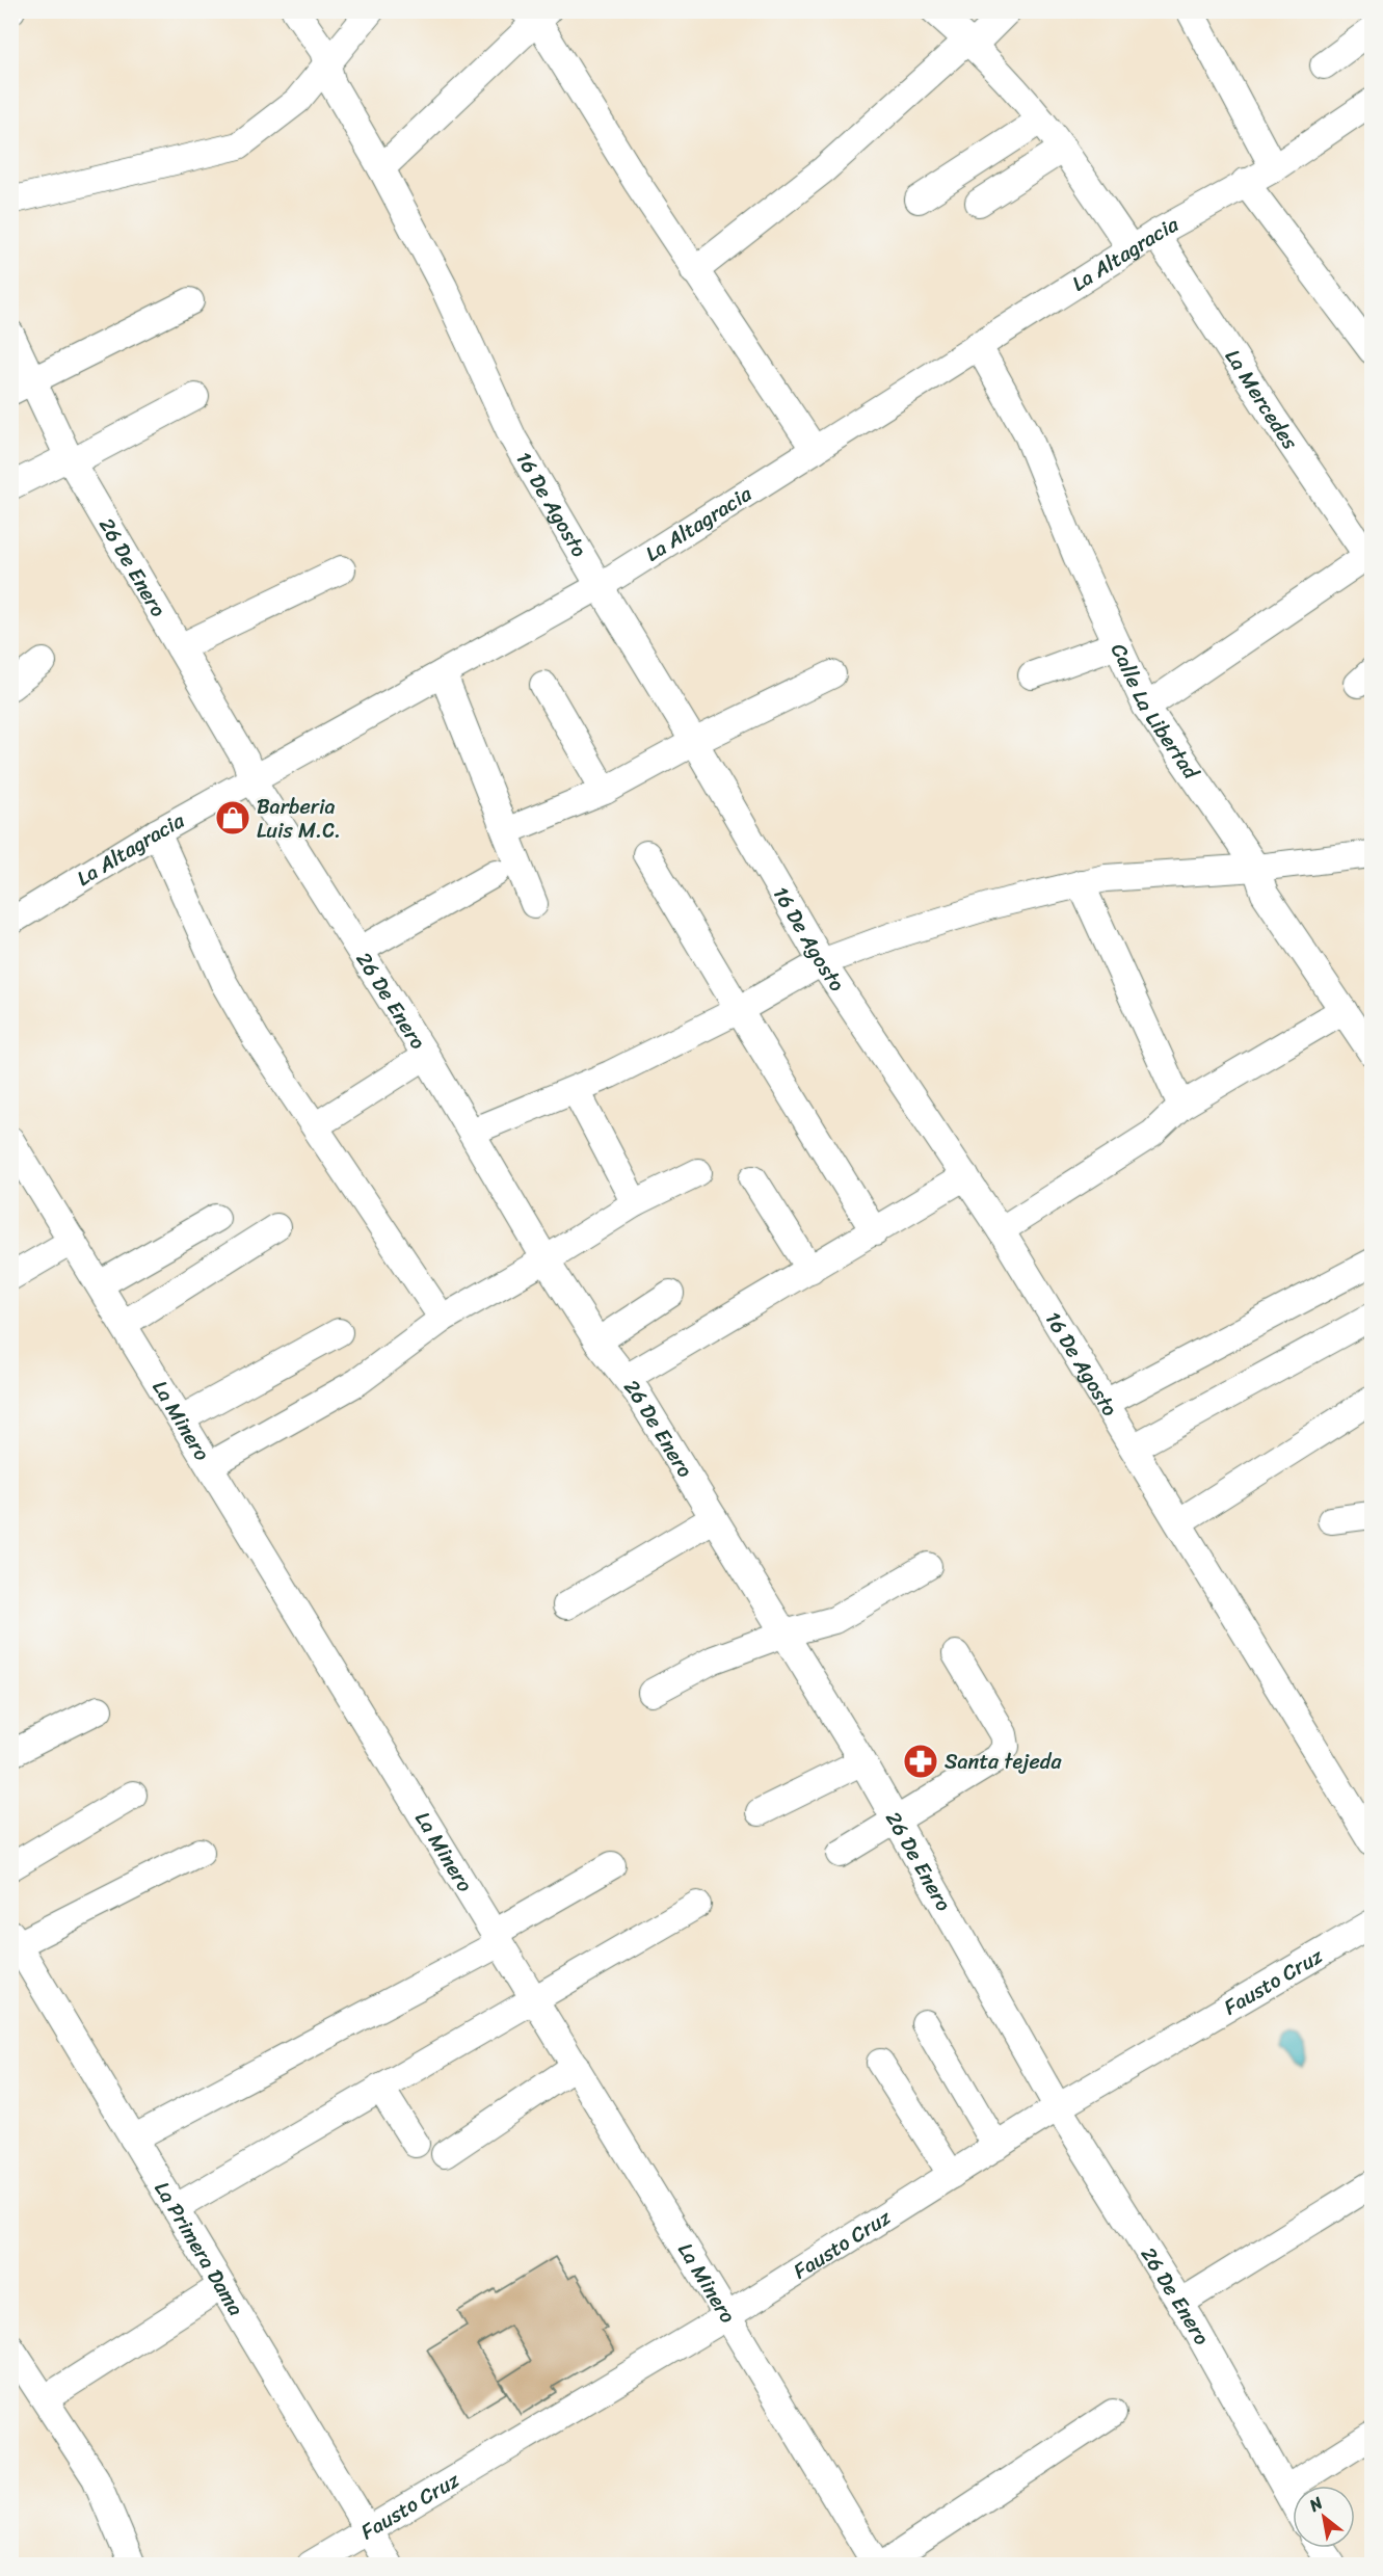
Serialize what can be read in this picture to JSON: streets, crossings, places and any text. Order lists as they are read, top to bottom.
{
  "streets": {
    "street": [
      "La Altagracia",
      "La Mercedes",
      "16 De Agosto",
      "26 De Enero",
      "Calle La Libertad",
      "La Minero",
      "Fausto Cruz",
      "La Primera Dama"
    ]
  },
  "crossings": [
    ["La Altagracia", "La Mercedes"],
    ["La Altagracia", "16 De Agosto"],
    ["La Altagracia", "26 De Enero"],
    ["La Altagracia", "Calle La Libertad"],
    ["26 De Enero", "Fausto Cruz"],
    ["La Minero", "Fausto Cruz"],
    ["Fausto Cruz", "La Primera Dama"]
  ],
  "places": {
    "shop": ["Barberia Luis M.C."],
    "pharmacy": ["Santa tejeda"]
  },
  "north": "top left"
}
